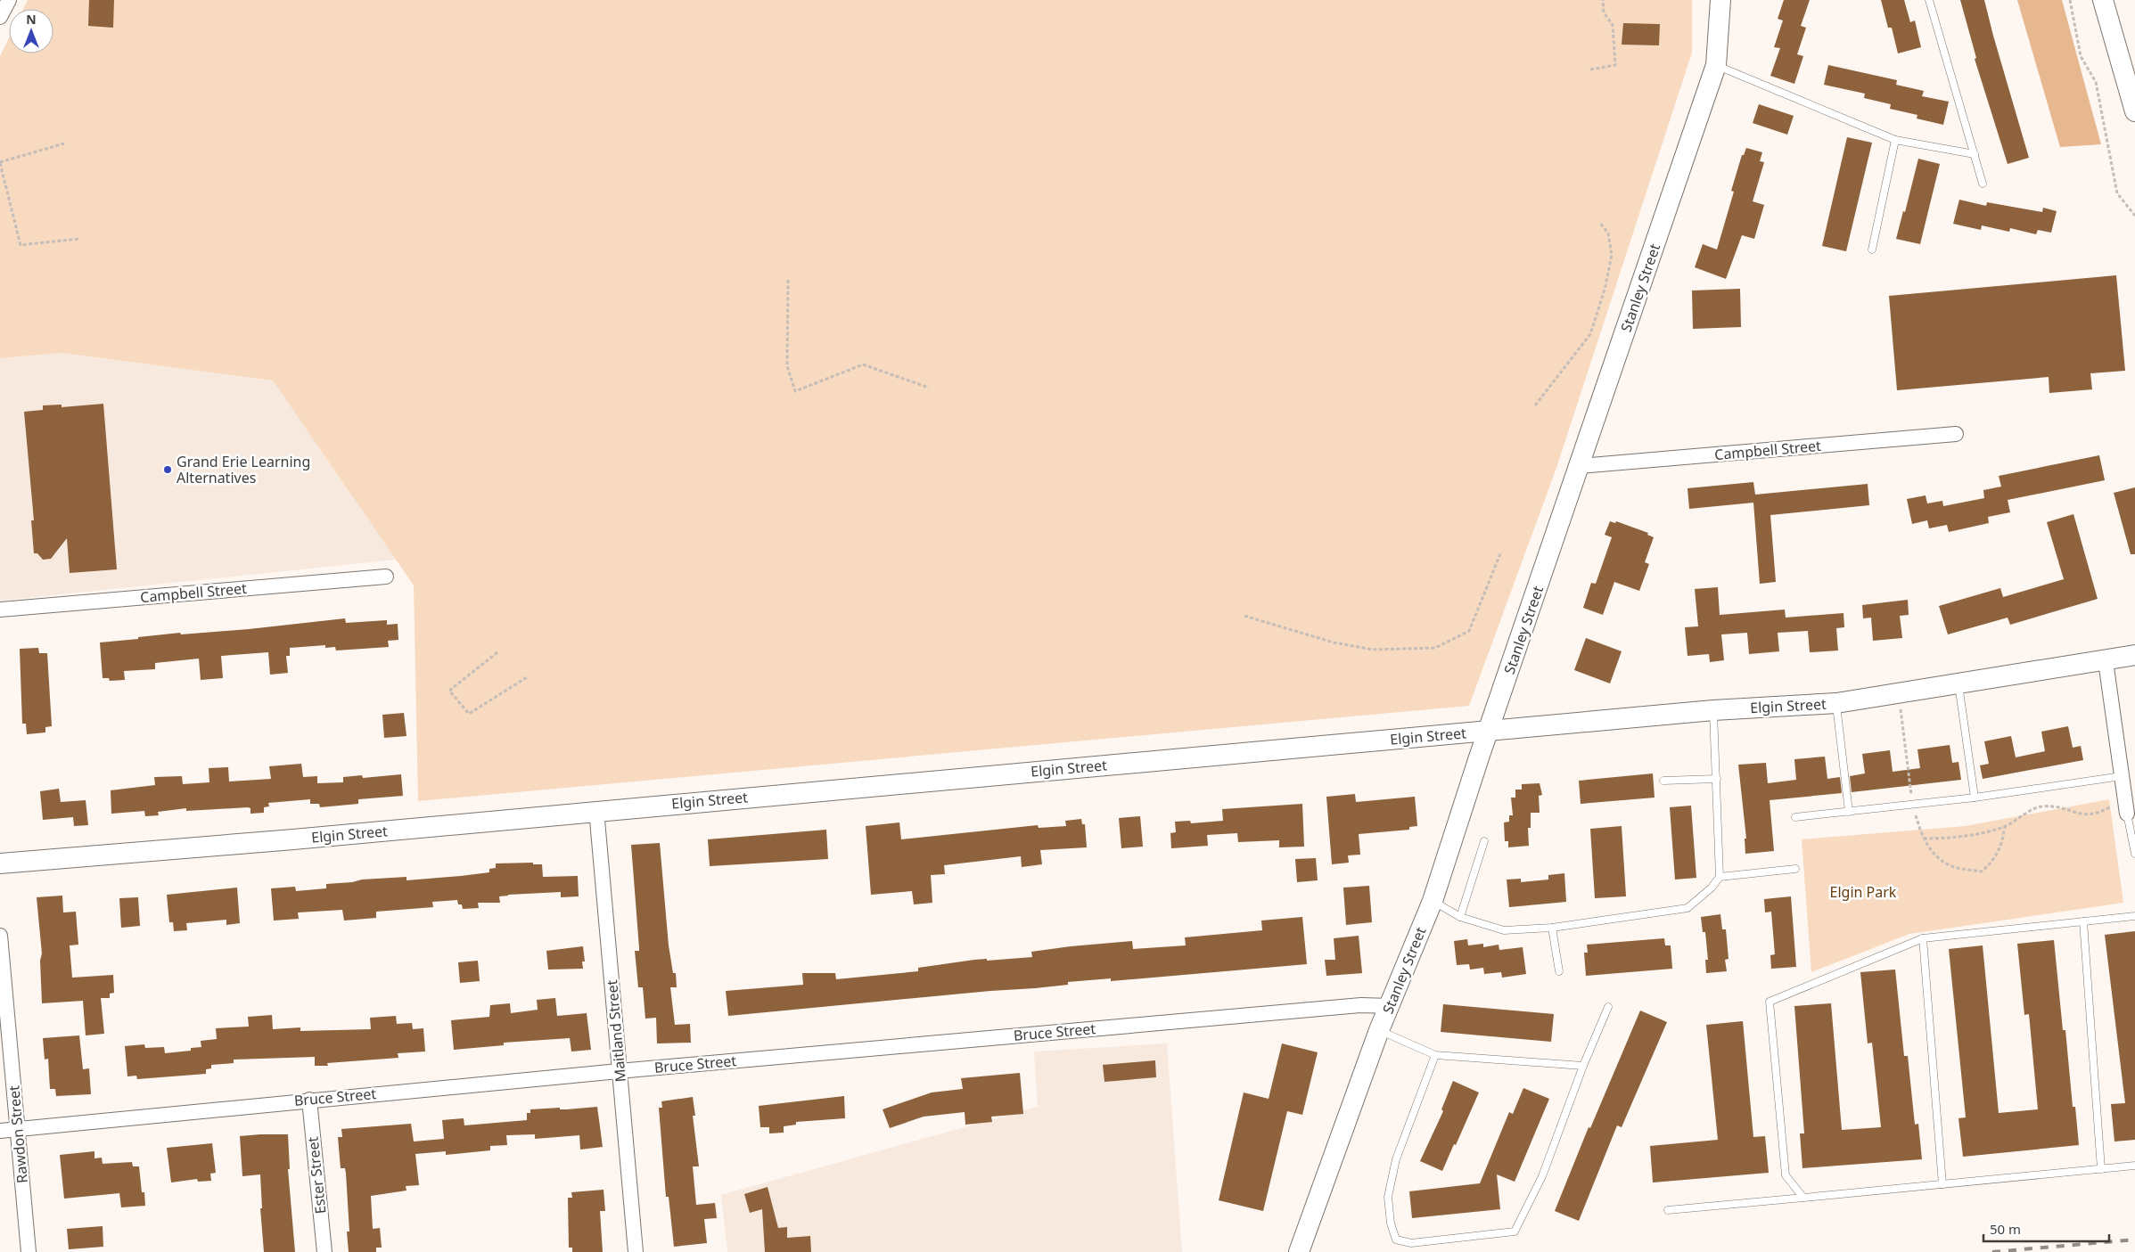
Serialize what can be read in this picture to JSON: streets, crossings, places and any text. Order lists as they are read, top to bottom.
{
  "streets": {
    "main road": ["Stanley Street", "Elgin Street"],
    "street": [
      "Campbell Street",
      "Maitland Street",
      "Bruce Street",
      "Rawdon Street",
      "Ester Street"
    ]
  },
  "crossings": [
    ["Stanley Street", "Campbell Street"],
    ["Stanley Street", "Elgin Street"],
    ["Stanley Street", "Bruce Street"],
    ["Elgin Street", "Maitland Street"],
    ["Maitland Street", "Bruce Street"],
    ["Bruce Street", "Rawdon Street"],
    ["Bruce Street", "Ester Street"]
  ],
  "parks": ["Elgin Park"],
  "places": ["Grand Erie Learning Alternatives"],
  "scale_bar": "50 m",
  "north": "top"
}
